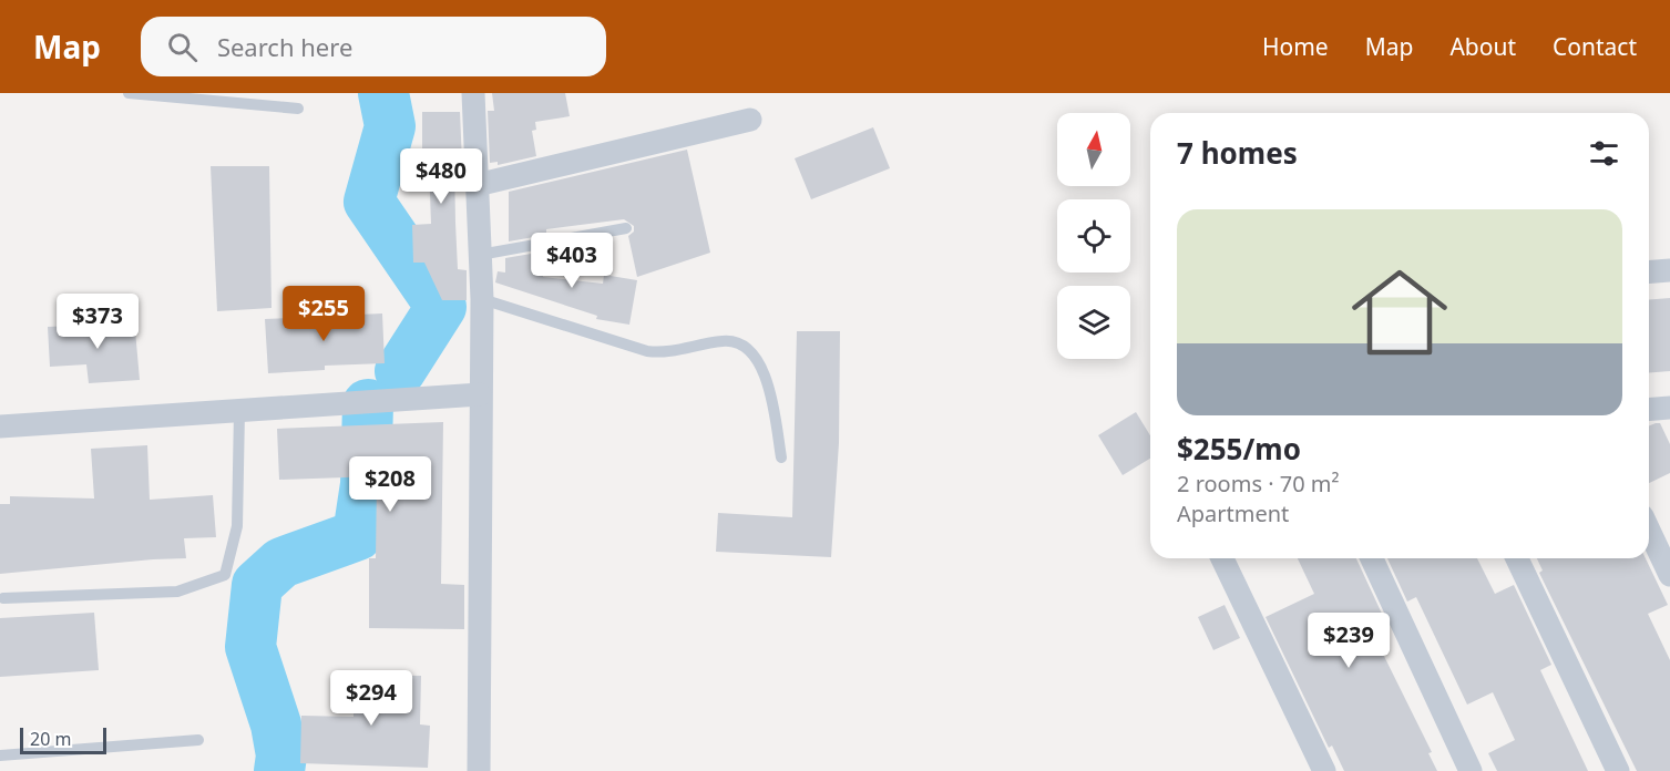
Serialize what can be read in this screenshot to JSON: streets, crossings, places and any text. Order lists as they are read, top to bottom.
{
  "scale_bar": "20 m",
  "north": "top",
  "page": {
    "header": "Map",
    "search": "Search here",
    "nav": [
      "Home",
      "Map",
      "About",
      "Contact"
    ],
    "heading": "7 homes",
    "price": [
      "$480",
      "$403",
      "$255",
      "$373",
      "$208",
      "$239",
      "$294"
    ],
    "list": [
      {
        "name": "$255/mo",
        "note": "2 rooms · 70 m² · Apartment"
      }
    ],
    "scale": "20 m"
  }
}
